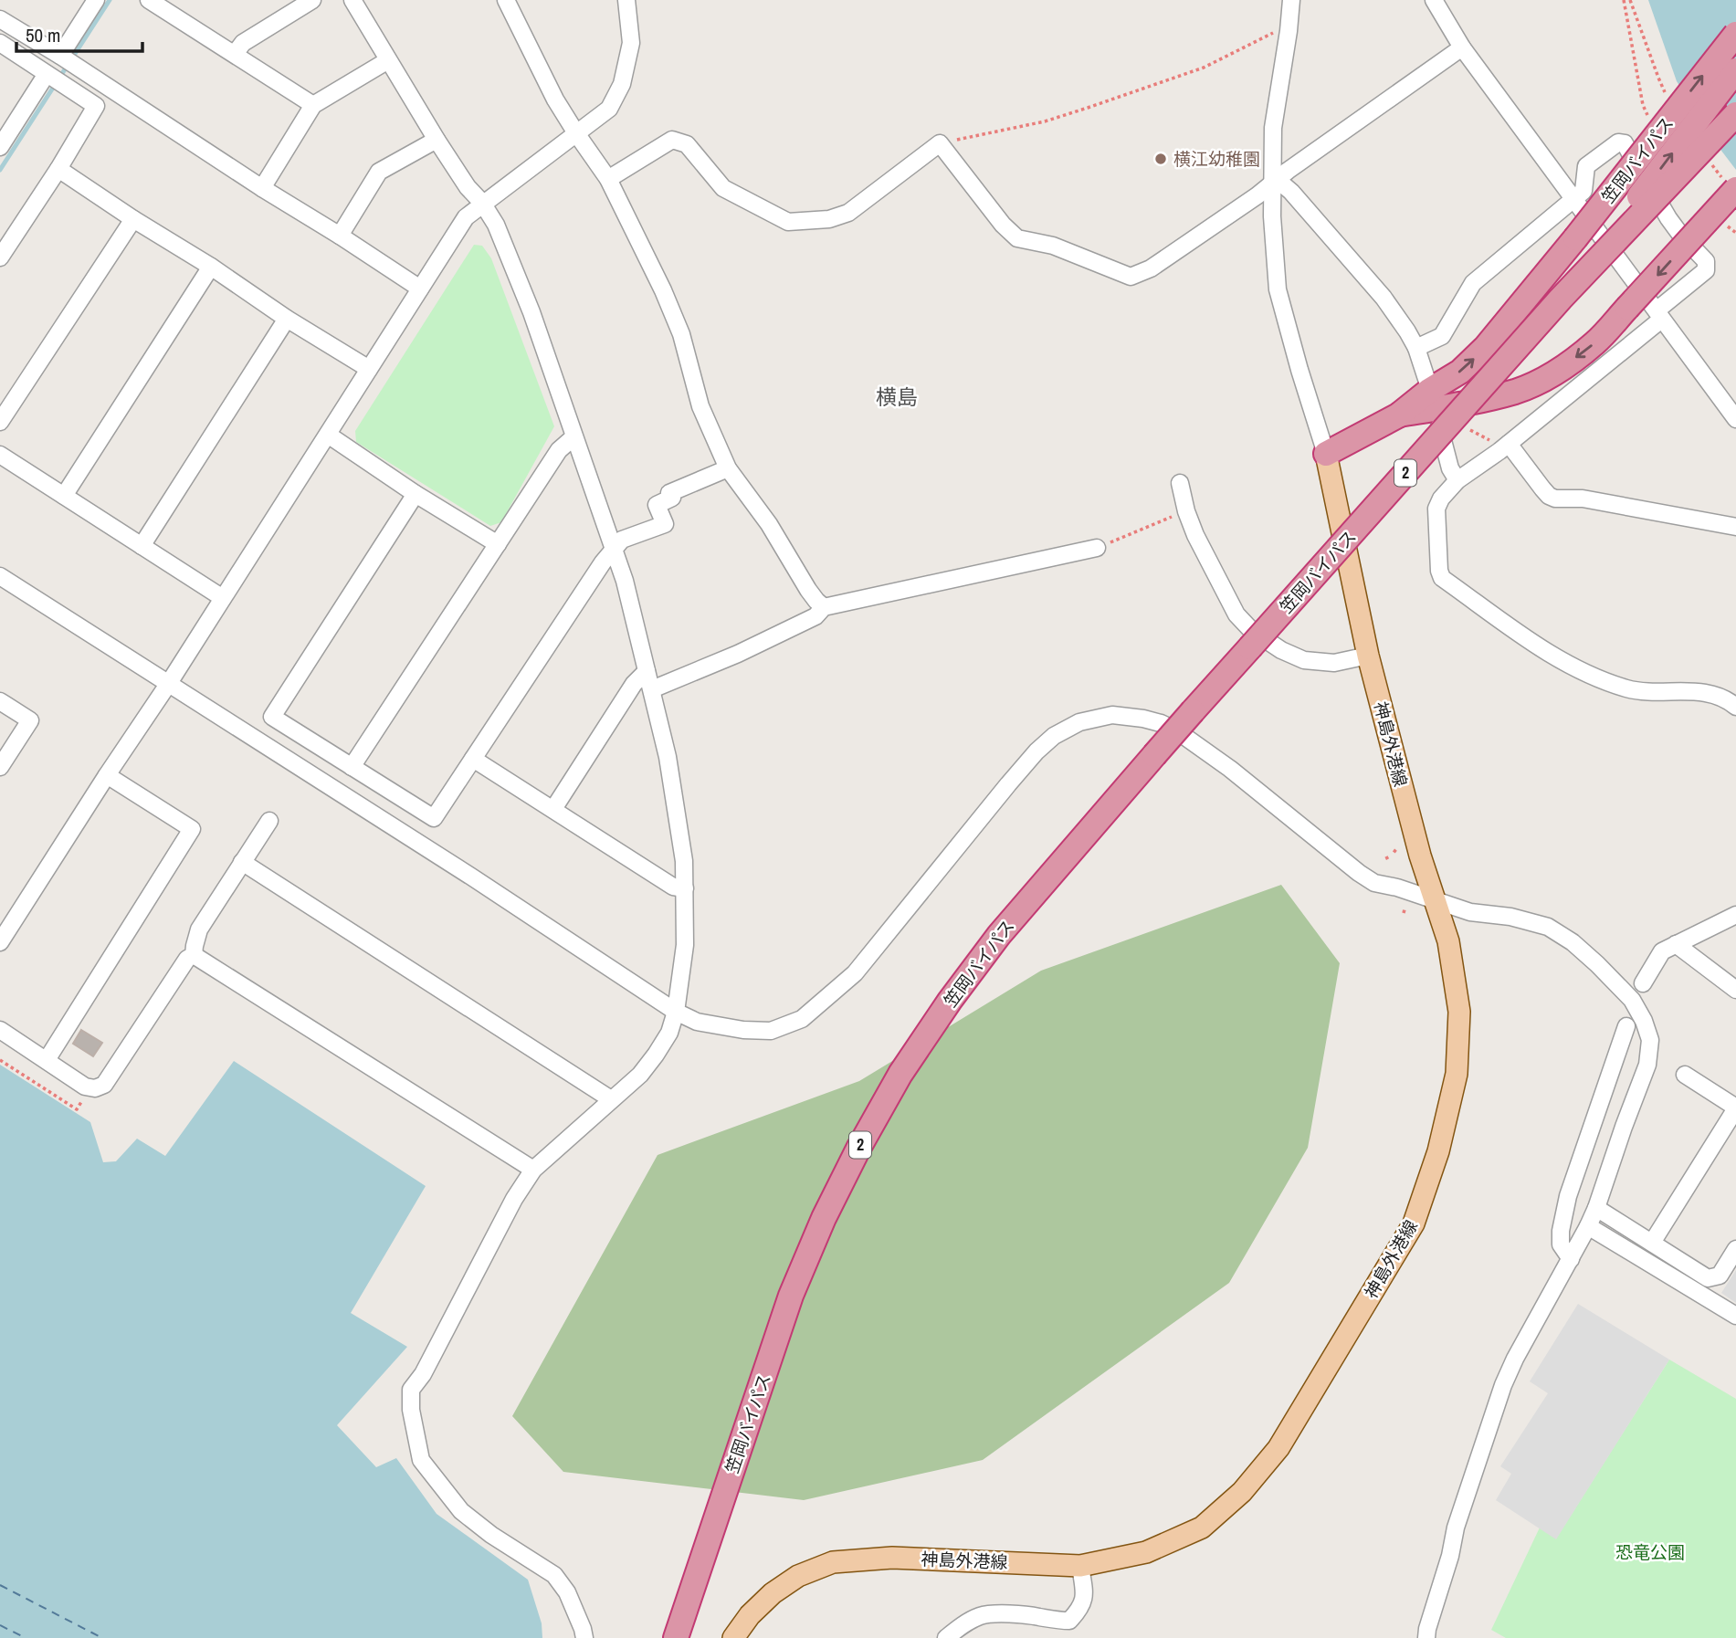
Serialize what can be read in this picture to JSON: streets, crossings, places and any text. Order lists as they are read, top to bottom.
{
  "streets": {
    "highway": ["笠岡バイパス", "2"],
    "main road": ["神島外港線"]
  },
  "crossings": [
    ["笠岡バイパス", "2"],
    ["笠岡バイパス", "神島外港線"]
  ],
  "districts": ["横島"],
  "parks": ["恐竜公園"],
  "places": ["横江幼稚園"],
  "scale_bar": "50 m"
}
